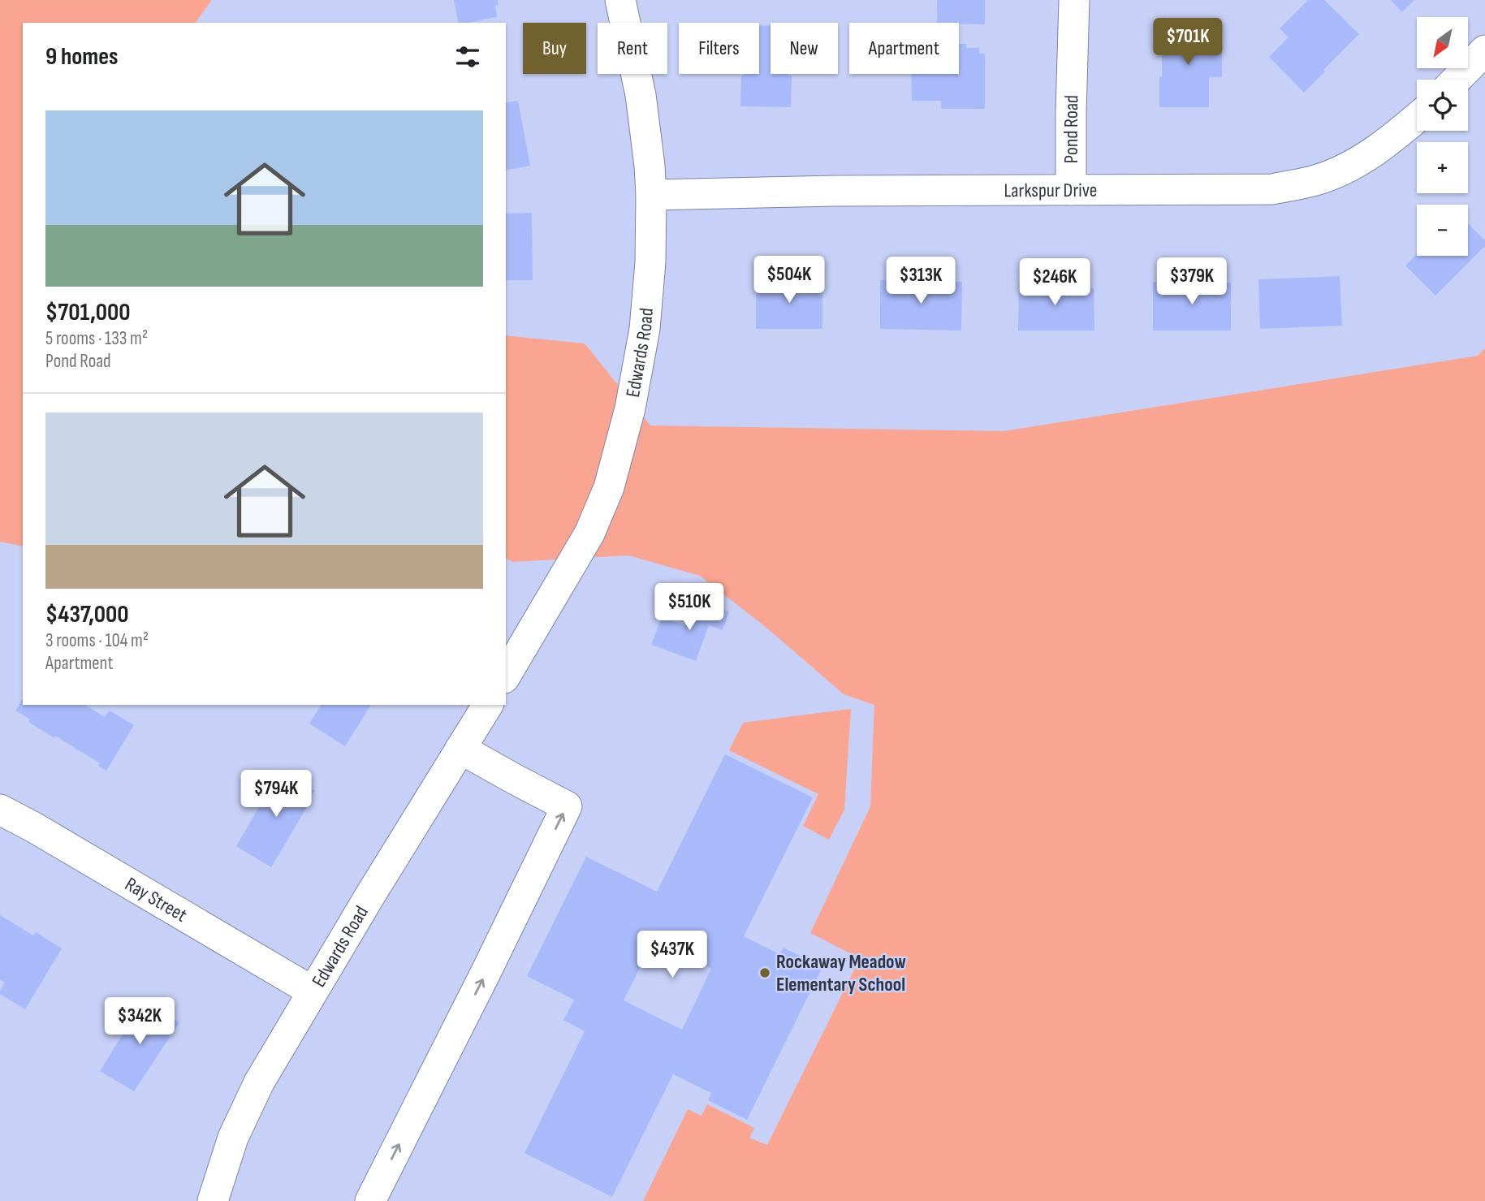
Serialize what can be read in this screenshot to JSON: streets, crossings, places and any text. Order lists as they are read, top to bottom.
{
  "streets": {
    "street": [
      "Pond Road",
      "Larkspur Drive",
      "Edwards Road",
      "Ray Street"
    ]
  },
  "crossings": [
    ["Pond Road", "Larkspur Drive"],
    ["Larkspur Drive", "Edwards Road"],
    ["Edwards Road", "Ray Street"]
  ],
  "places": ["Rockaway Meadow Elementary School"],
  "north": "bottom left",
  "page": {
    "map_buttons": ["+", "−"],
    "price": [
      "$701K",
      "$504K",
      "$313K",
      "$379K",
      "$246K",
      "$510K",
      "$794K",
      "$437K",
      "$342K"
    ],
    "chip": [
      "Buy",
      "Rent",
      "Filters",
      "New",
      "Apartment"
    ],
    "heading": "9 homes",
    "list": [
      {
        "name": "$701,000",
        "note": "5 rooms · 133 m² · Pond Road"
      },
      {
        "name": "$437,000",
        "note": "3 rooms · 104 m² · Apartment"
      }
    ]
  }
}
